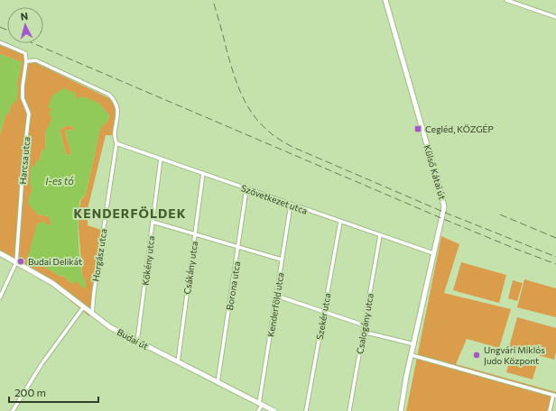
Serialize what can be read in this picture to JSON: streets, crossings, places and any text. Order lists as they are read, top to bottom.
{
  "streets": {
    "main road": ["Külső Kátai út", "Budai út"],
    "street": [
      "Harcsa utca",
      "Szövetkezet utca",
      "Horgász utca",
      "Kökény utca",
      "Csákány utca",
      "Borona utca",
      "Kenderföld utca",
      "Szekér utca",
      "Csalogány utca"
    ]
  },
  "crossings": [
    ["Harcsa utca", "Horgász utca"],
    ["Harcsa utca", "Budai út"],
    ["Külső Kátai út", "Szövetkezet utca"],
    ["Szövetkezet utca", "Horgász utca"],
    ["Szövetkezet utca", "Kökény utca"],
    ["Szövetkezet utca", "Csákány utca"],
    ["Szövetkezet utca", "Borona utca"],
    ["Szövetkezet utca", "Kenderföld utca"],
    ["Szövetkezet utca", "Szekér utca"],
    ["Szövetkezet utca", "Csalogány utca"],
    ["Horgász utca", "Budai út"],
    ["Kökény utca", "Budai út"],
    ["Csákány utca", "Budai út"],
    ["Borona utca", "Budai út"],
    ["Kenderföld utca", "Budai út"]
  ],
  "districts": ["KENDERFÖLDEK"],
  "water": ["I-es tó"],
  "places": {
    "transit": ["Cegléd, KÖZGÉP"],
    "other": ["Budai Delikát", "Ungvári Miklós Judo Központ"]
  },
  "scale_bar": "200 m",
  "north": "top"
}
